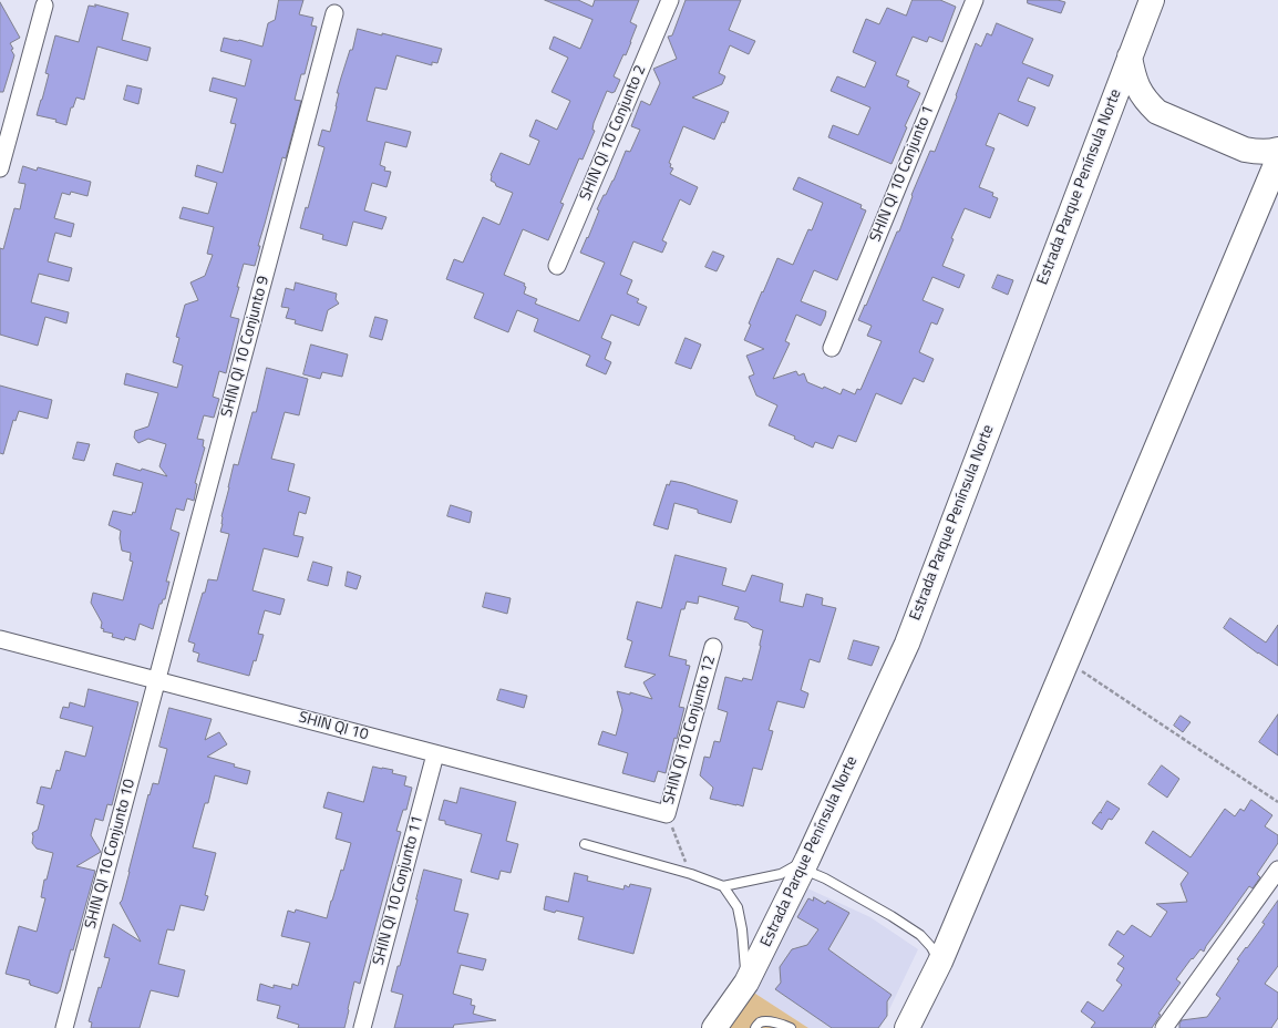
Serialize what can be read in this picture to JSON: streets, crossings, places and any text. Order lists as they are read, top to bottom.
{
  "streets": {
    "main road": ["Estrada Parque Península Norte"],
    "street": [
      "SHIN QI 10 Conjunto 2",
      "SHIN QI 10 Conjunto 1",
      "SHIN QI 10 Conjunto 9",
      "SHIN QI 10",
      "SHIN QI 10 Conjunto 12",
      "SHIN QI 10 Conjunto 10",
      "SHIN QI 10 Conjunto 11"
    ]
  },
  "crossings": [
    ["SHIN QI 10 Conjunto 9", "SHIN QI 10"],
    ["SHIN QI 10 Conjunto 9", "SHIN QI 10 Conjunto 10"],
    ["SHIN QI 10", "SHIN QI 10 Conjunto 12"],
    ["SHIN QI 10", "SHIN QI 10 Conjunto 10"],
    ["SHIN QI 10", "SHIN QI 10 Conjunto 11"]
  ]
}
